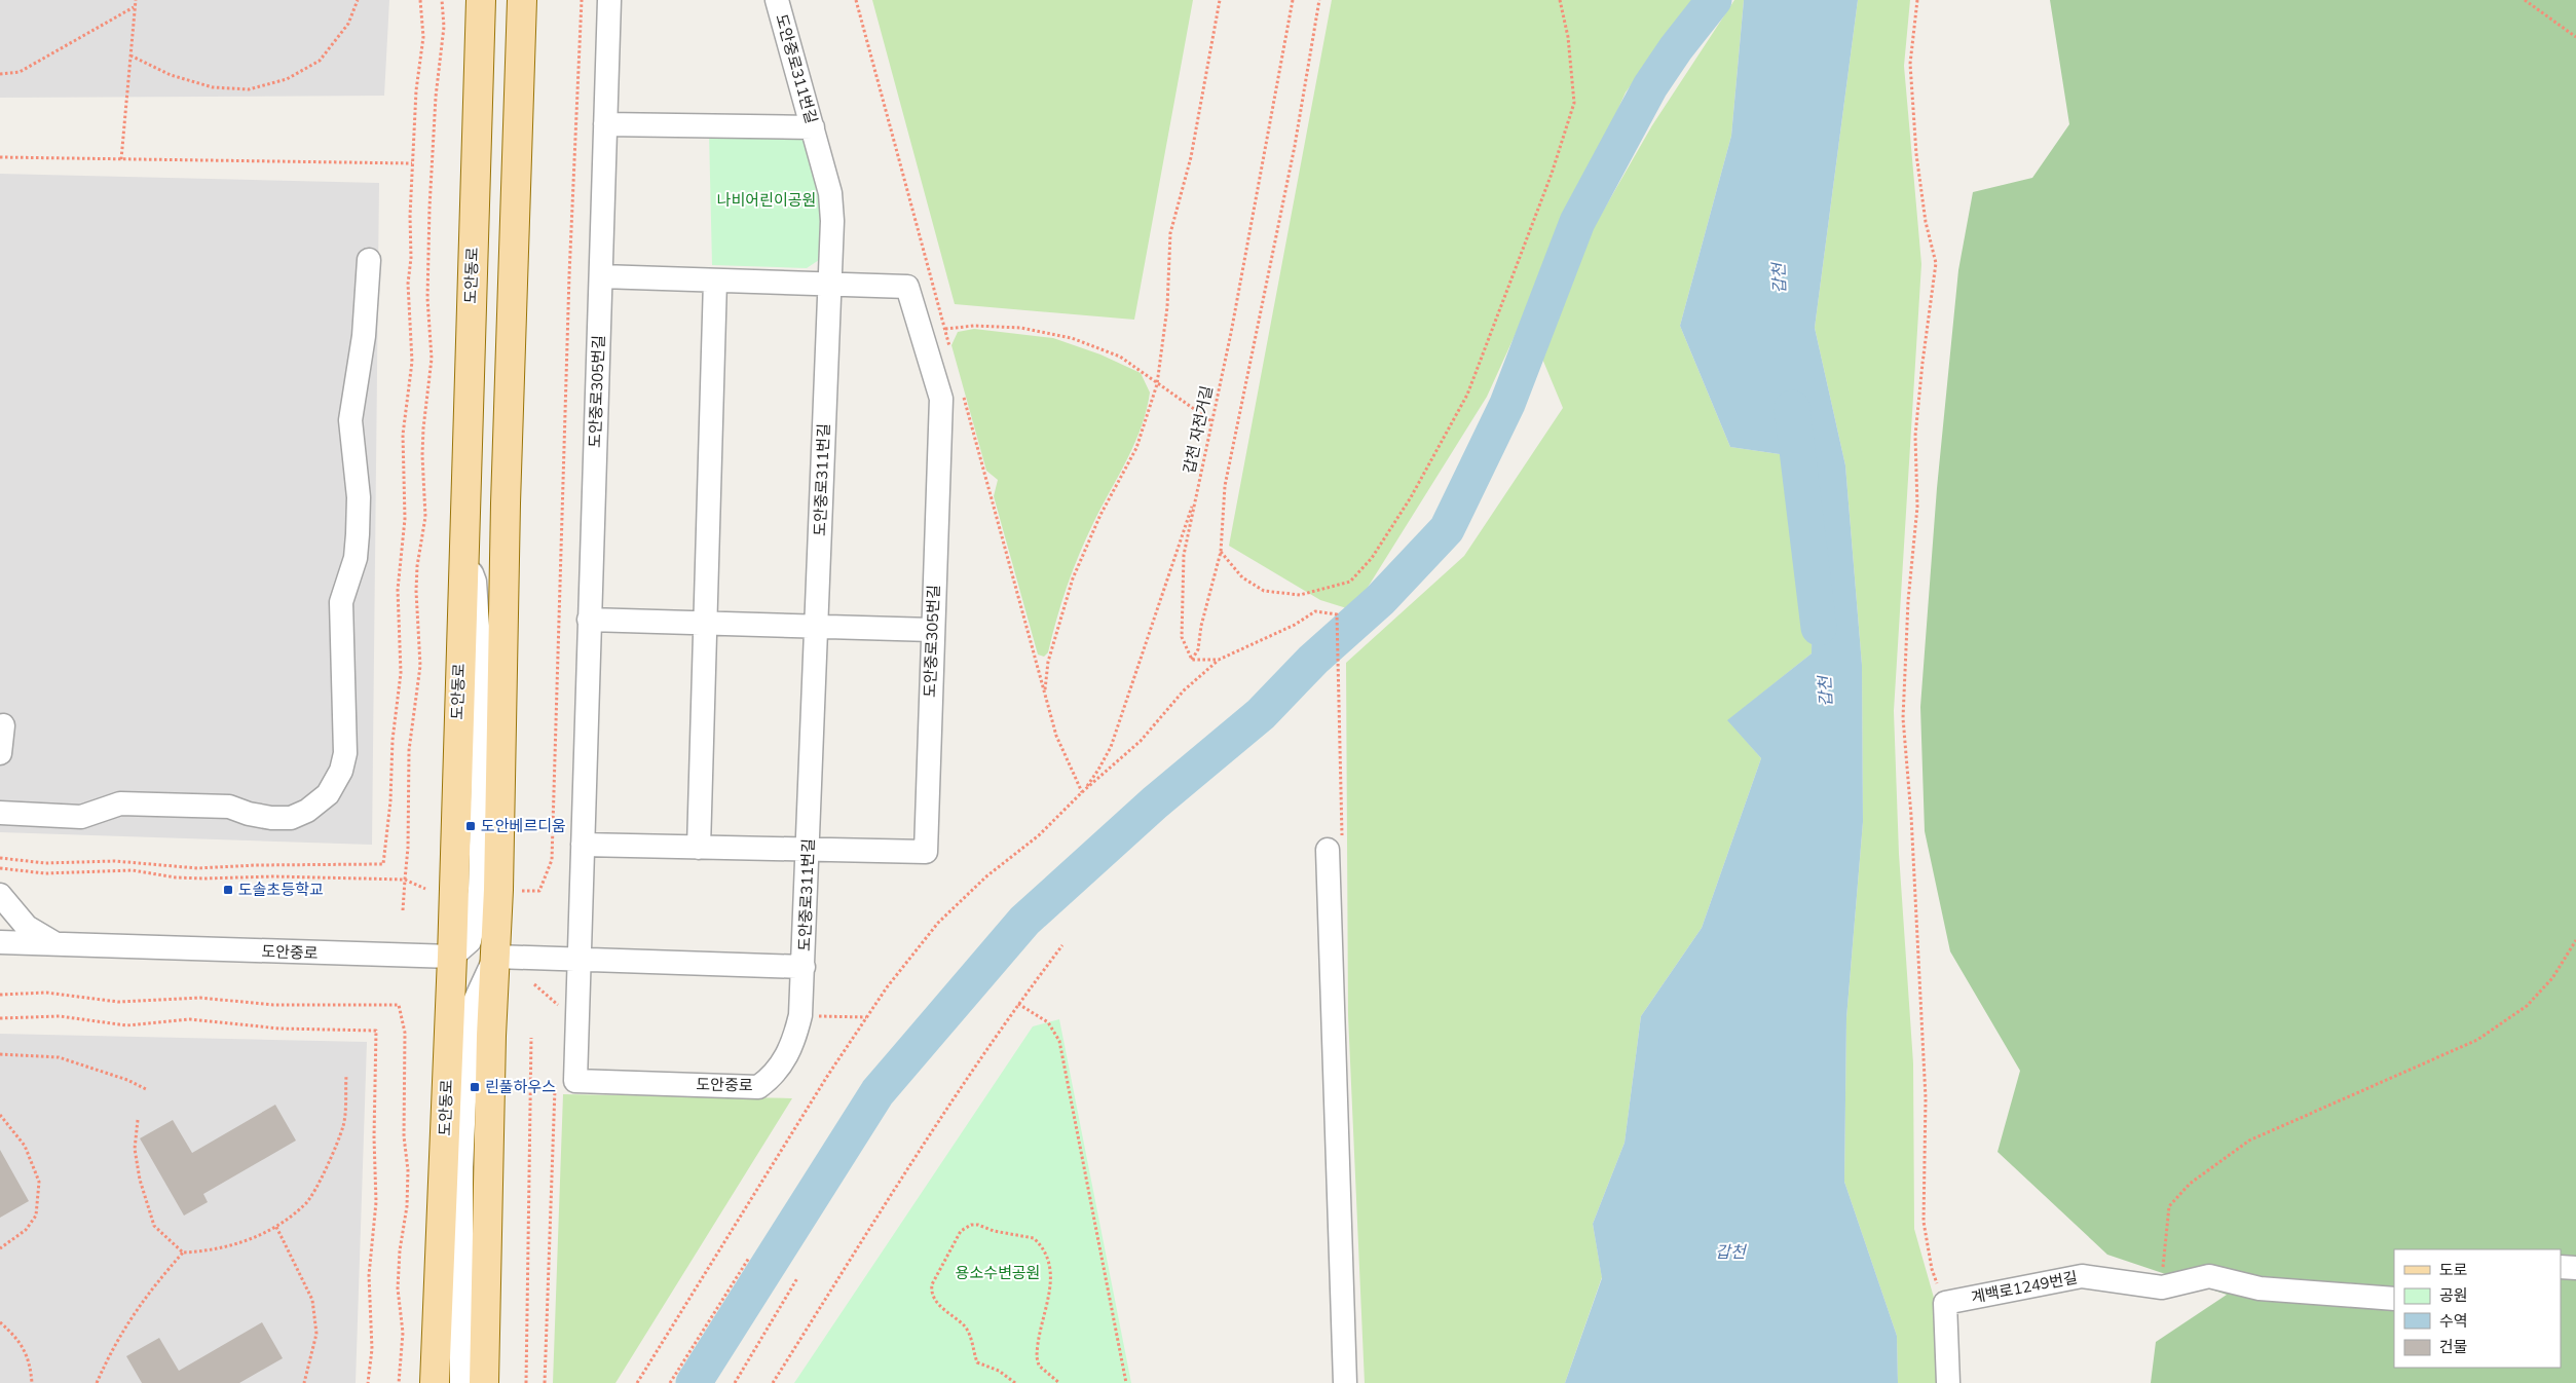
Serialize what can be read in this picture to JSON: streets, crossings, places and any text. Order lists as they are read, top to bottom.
{
  "streets": {
    "main road": ["도안동로", "도안중로"],
    "street": ["도안중로311번길", "도안중로305번길", "계백로1249번길"],
    "path": ["갑천 자전거길"]
  },
  "crossings": [
    ["도안중로311번길", "도안중로305번길"],
    ["도안중로311번길", "도안중로"],
    ["도안동로", "도안중로"],
    ["도안중로305번길", "도안중로"]
  ],
  "water": ["갑천"],
  "parks": ["나비어린이공원", "용소수변공원"],
  "places": {
    "transit": ["도안베르디움", "도솔초등학교", "린풀하우스"]
  },
  "legend": [
    "도로",
    "공원",
    "수역",
    "건물"
  ]
}
